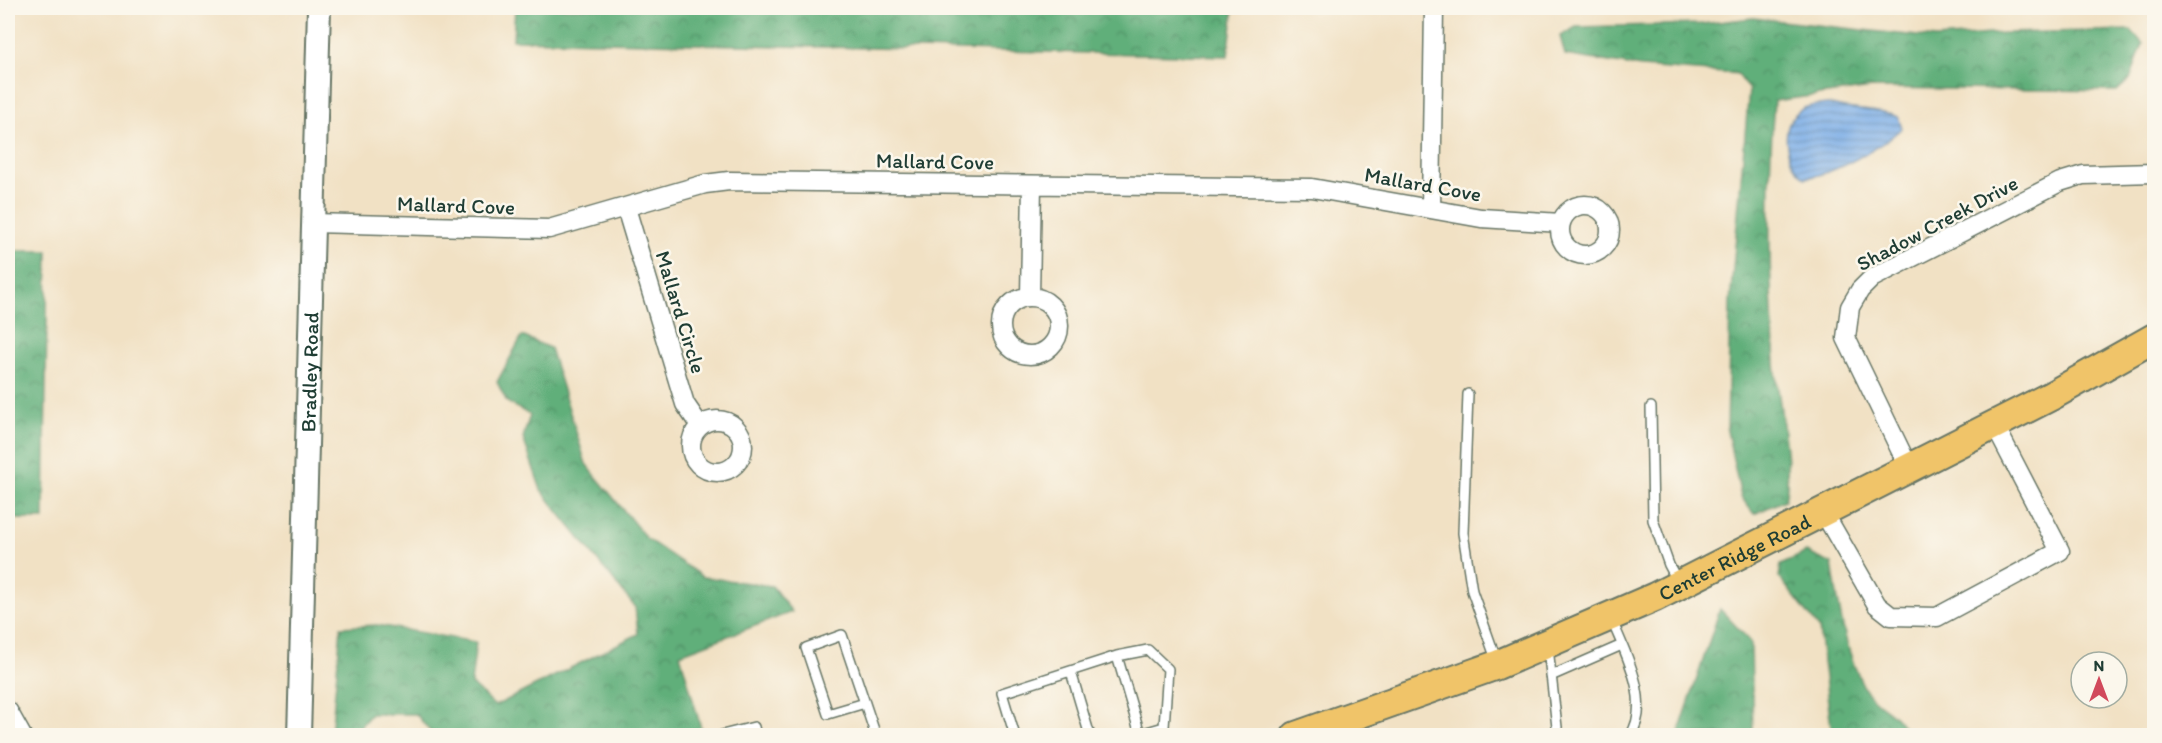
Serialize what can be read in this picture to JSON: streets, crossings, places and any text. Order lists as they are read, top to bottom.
{
  "streets": {
    "main road": ["Center Ridge Road"],
    "street": [
      "Mallard Cove",
      "Shadow Creek Drive",
      "Mallard Circle",
      "Bradley Road"
    ]
  },
  "crossings": [
    ["Mallard Cove", "Mallard Circle"],
    ["Mallard Cove", "Bradley Road"],
    ["Shadow Creek Drive", "Center Ridge Road"]
  ],
  "north": "top"
}
